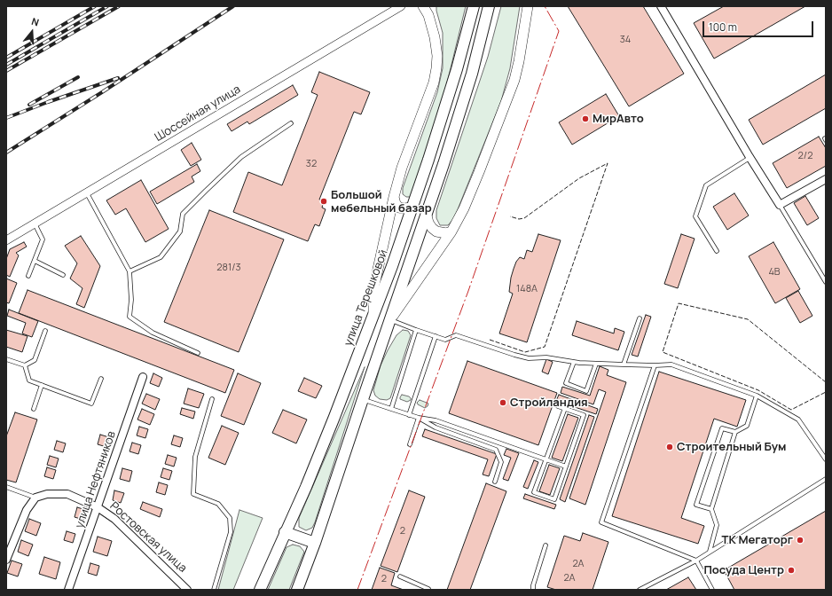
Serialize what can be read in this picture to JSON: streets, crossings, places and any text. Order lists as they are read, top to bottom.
{
  "streets": {
    "main road": ["улица Терешковой"],
    "street": ["Шоссейная улица", "улица Нефтяников", "Ростовская улица"]
  },
  "crossings": [
    ["улица Нефтяников", "Ростовская улица"]
  ],
  "places": [
    "МирАвто",
    "Большой мебельный базар",
    "Стройландия",
    "Строительный Бум",
    "ТК Мегаторг",
    "Посуда Центр"
  ],
  "house_numbers": [
    "34",
    "2/2",
    "32",
    "281/3",
    "4В",
    "148А",
    "2",
    "2А",
    "2А",
    "2"
  ],
  "scale_bar": "100 m",
  "north": "top"
}
